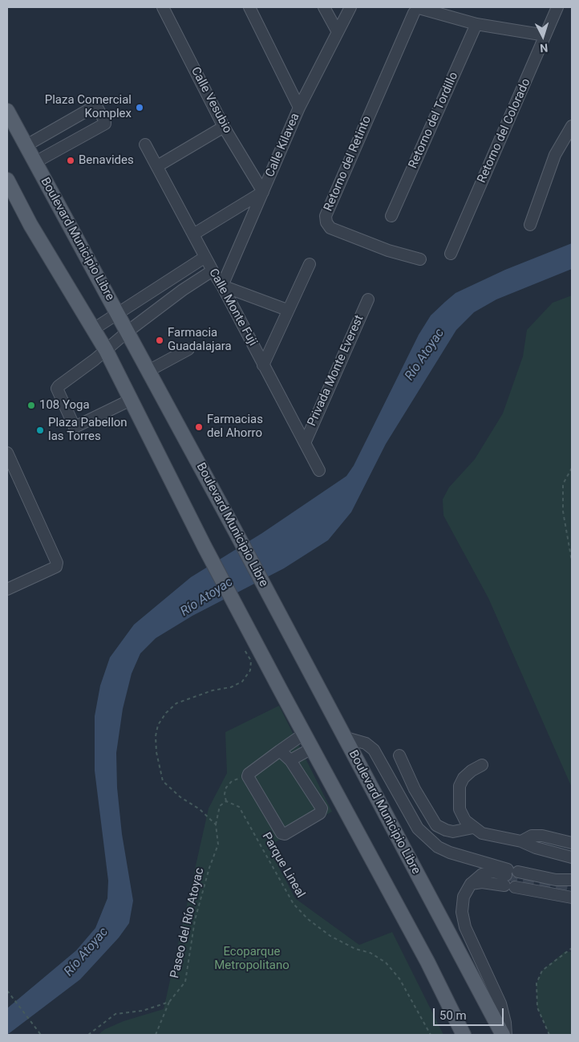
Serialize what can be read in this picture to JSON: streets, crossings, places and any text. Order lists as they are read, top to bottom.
{
  "streets": {
    "main road": ["Boulevard Municipio Libre"],
    "street": [
      "Calle Vesubio",
      "Retorno del Tordillo",
      "Retorno del Colorado",
      "Calle Kilavea",
      "Retorno del Retinto",
      "Calle Monte Fuji",
      "Privada Monte Everest"
    ],
    "path": ["Parque Lineal", "Paseo del Río Atoyac"]
  },
  "crossings": [
    ["Calle Vesubio", "Calle Kilavea"],
    ["Calle Kilavea", "Calle Monte Fuji"],
    ["Calle Monte Fuji", "Privada Monte Everest"]
  ],
  "water": ["Río Atoyac"],
  "parks": ["Ecoparque Metropolitano"],
  "places": [
    "Plaza Comercial Komplex",
    "Benavides",
    "Farmacia Guadalajara",
    "108 Yoga",
    "Farmacias del Ahorro",
    "Plaza Pabellon las Torres"
  ],
  "scale_bar": "50 m",
  "north": "bottom"
}
